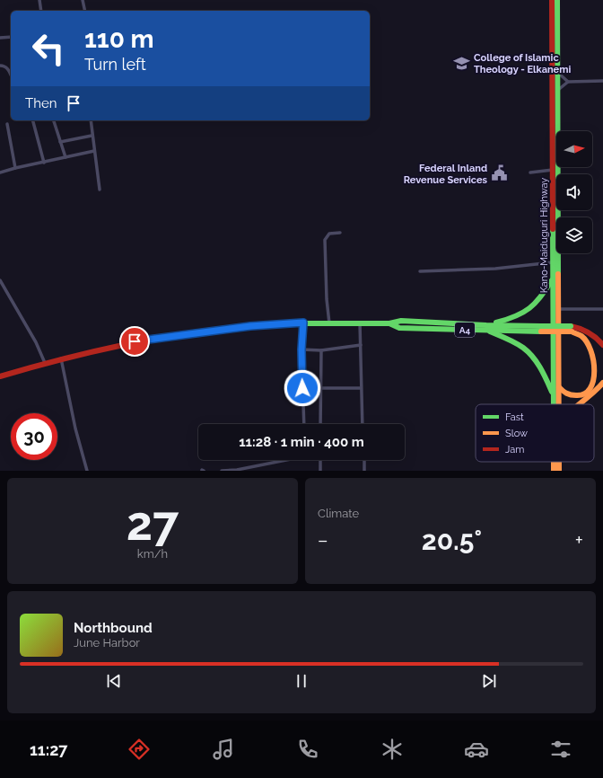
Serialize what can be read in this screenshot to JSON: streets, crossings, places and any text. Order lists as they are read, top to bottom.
{
  "streets": {
    "highway": ["Kano-Maiduguri Highway", "A4"]
  },
  "places": {
    "school or university": ["College of Islamic Theology - Elkanemi"],
    "public building": ["Federal Inland Revenue Services"]
  },
  "legend": ["Fast", "Slow", "Jam"],
  "north": "right",
  "page": {
    "turn": ["110 m", "Turn left"],
    "then": "Then",
    "limit": "30",
    "trip": "11:28 · 1 min · 400 m",
    "tile": [
      ["27", "km/h"],
      "Climate"
    ],
    "heat": ["−", "20.5°", "+"],
    "song": ["Northbound", "June Harbor"],
    "tabs": "11:27"
  }
}
